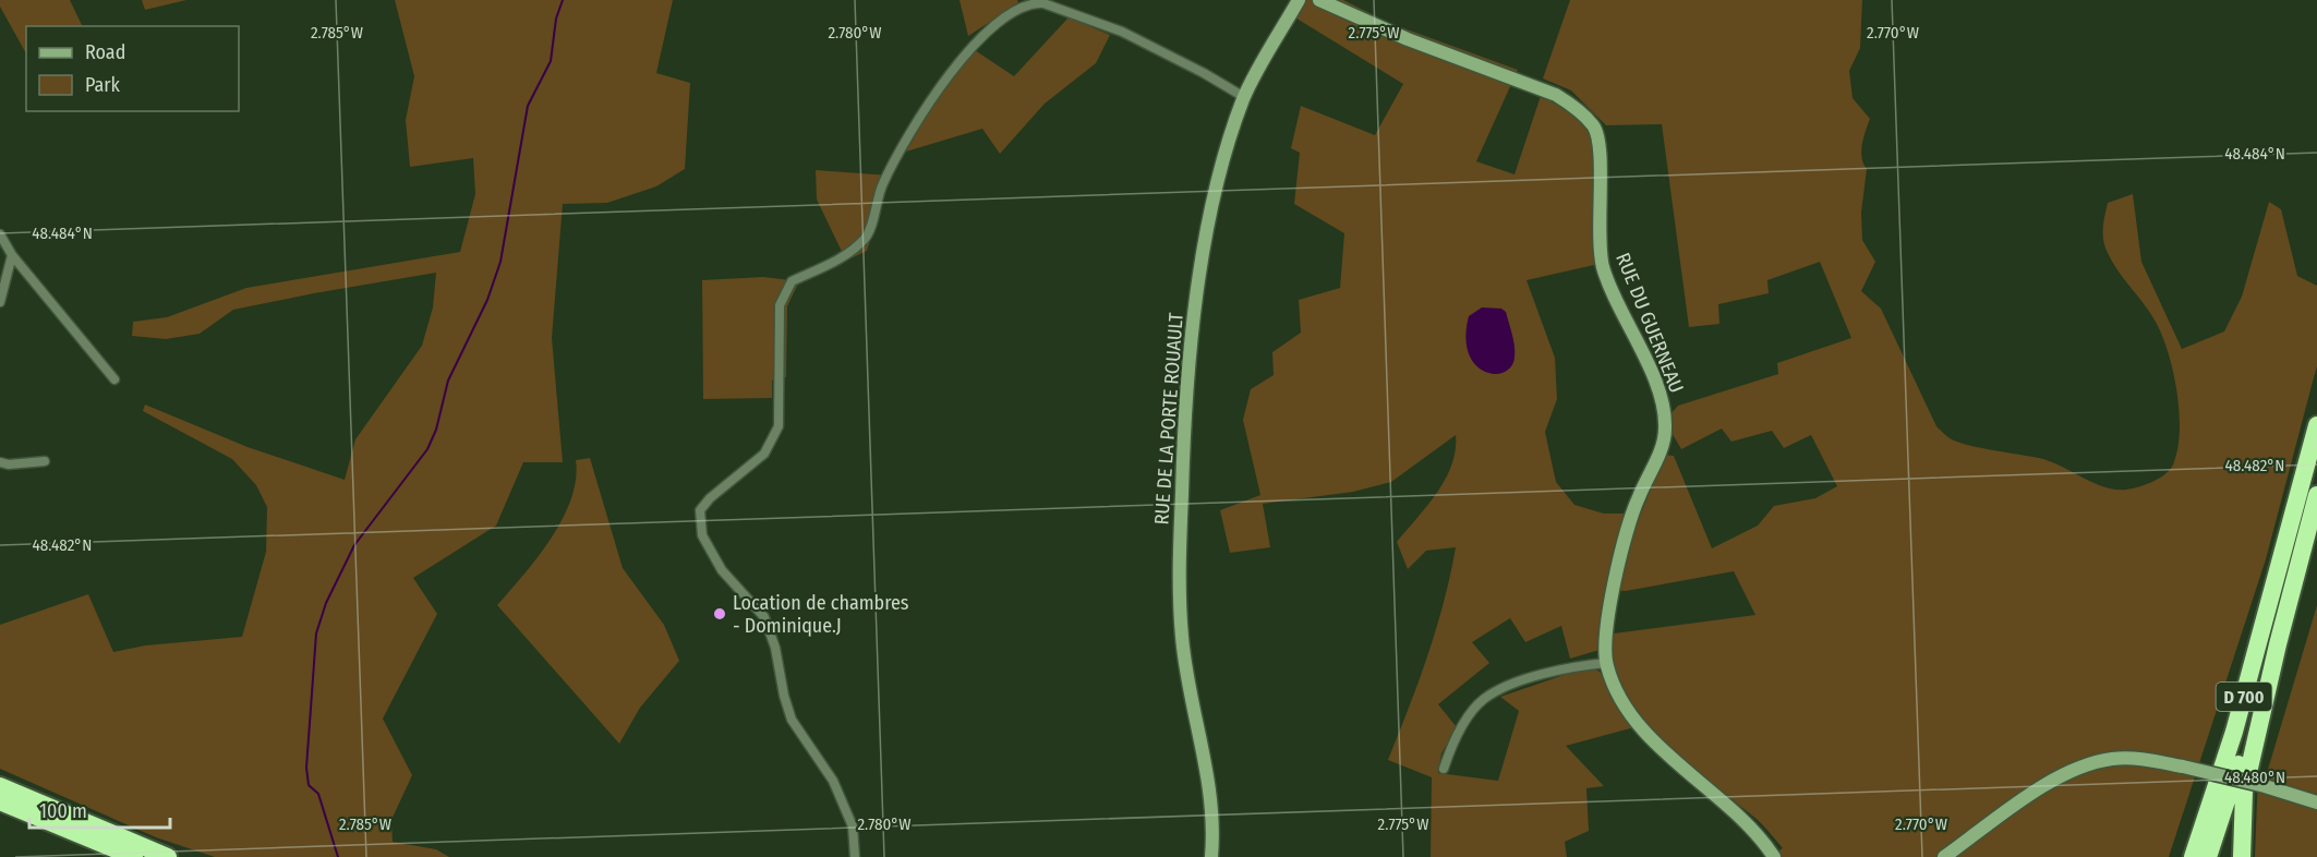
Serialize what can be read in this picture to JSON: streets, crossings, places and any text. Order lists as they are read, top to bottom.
{
  "streets": {
    "highway": ["D 700"],
    "street": ["RUE DU GUERNEAU", "RUE DE LA PORTE ROUAULT"]
  },
  "places": ["Location de chambres - Dominique.J"],
  "legend": ["Road", "Park"],
  "scale_bar": "100 m",
  "coordinates": [
    "2.785°W",
    "2.780°W",
    "2.775°W",
    "2.770°W",
    "48.484°N",
    "48.482°N",
    "48.480°N"
  ]
}
